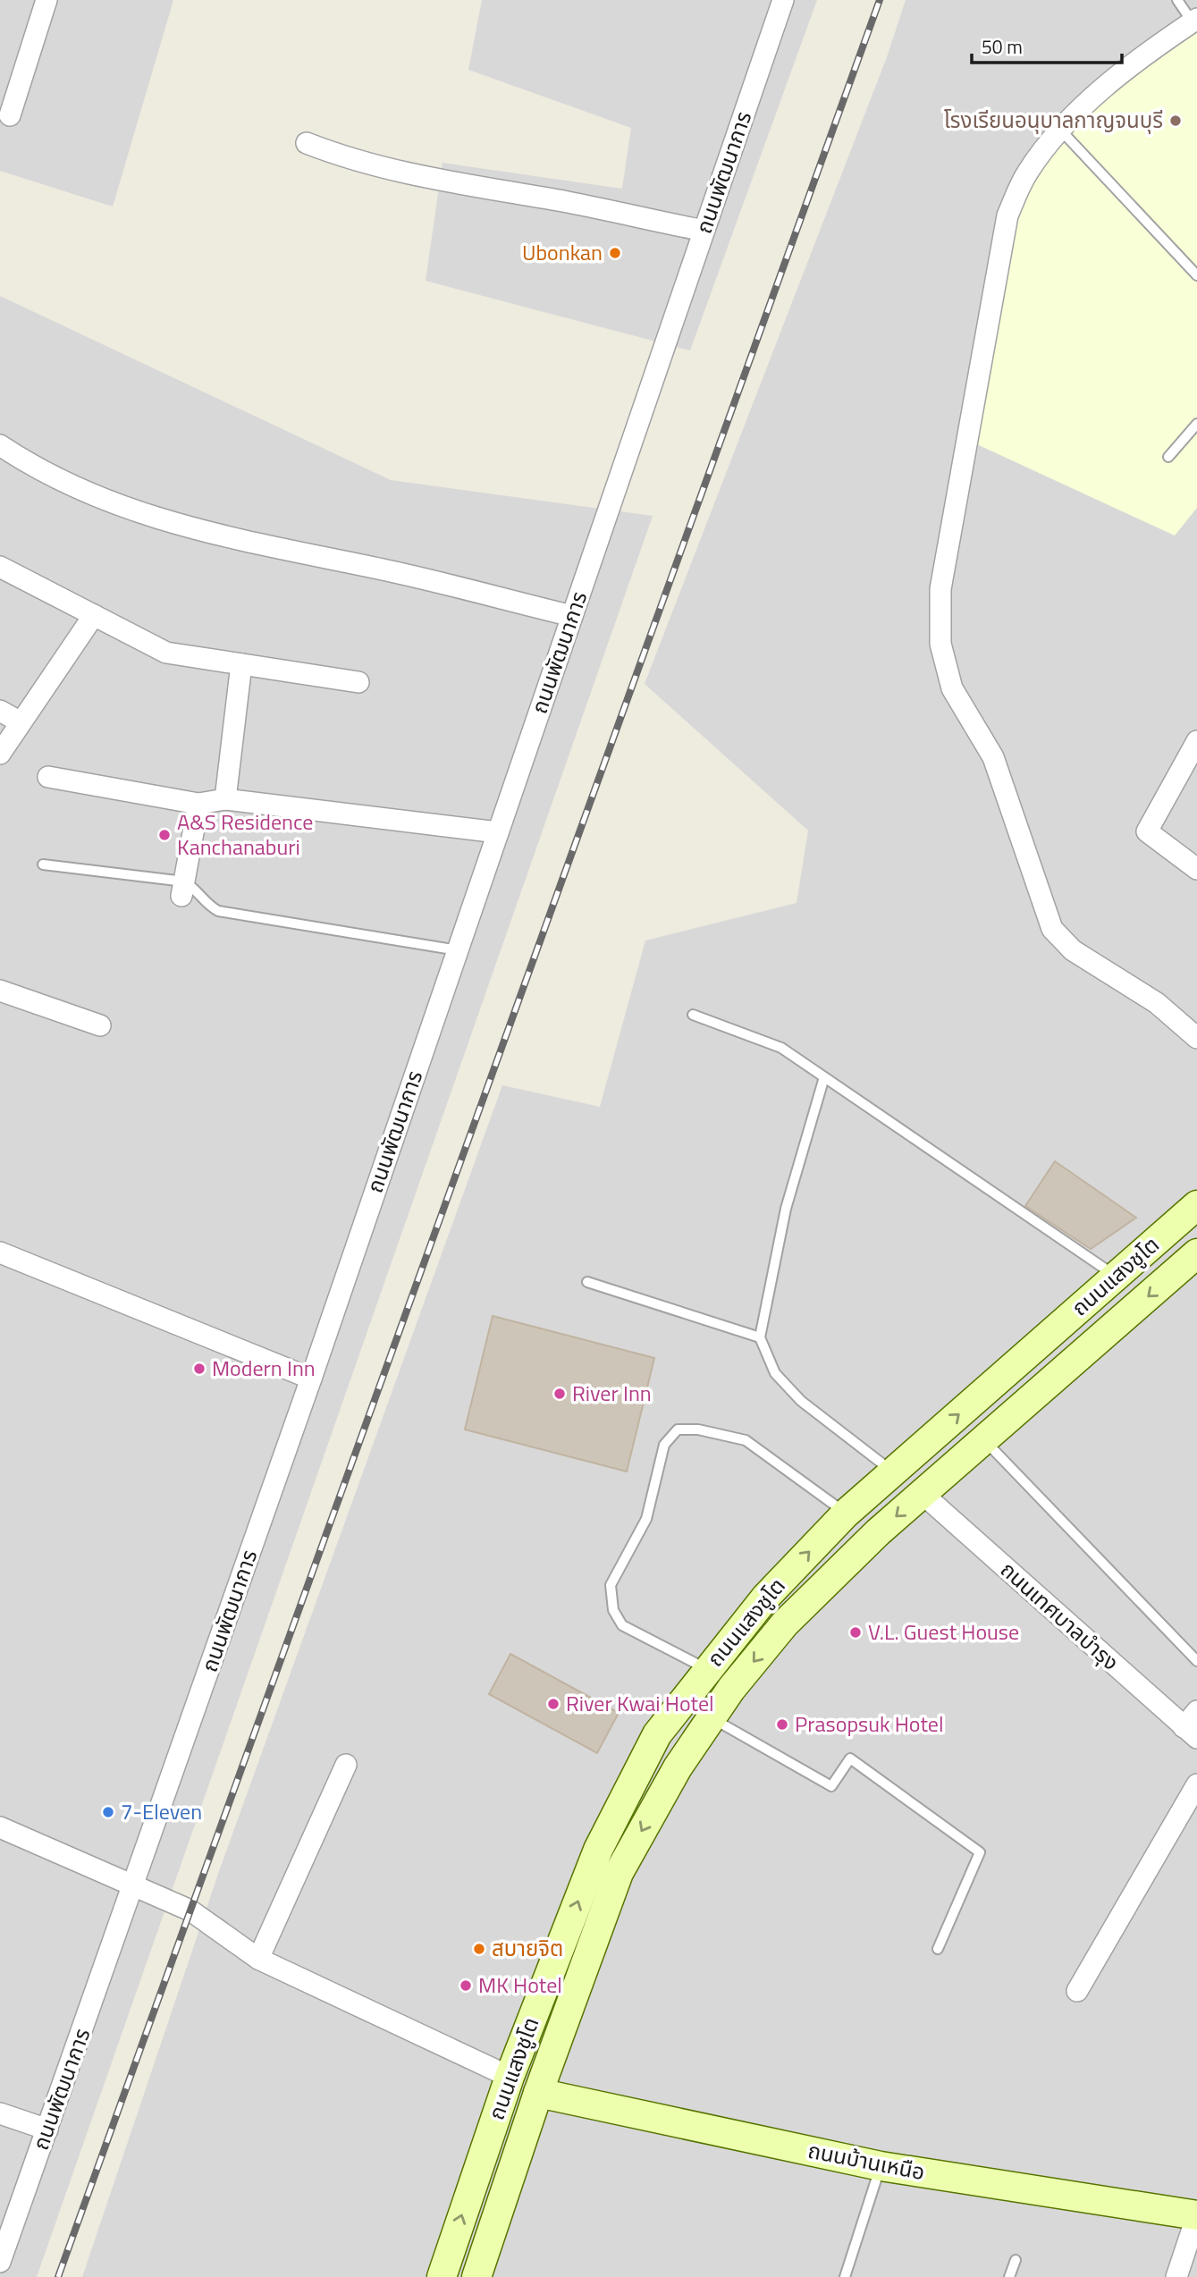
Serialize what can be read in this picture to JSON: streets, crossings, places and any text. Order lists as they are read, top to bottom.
{
  "streets": {
    "main road": ["ถนนแสงชูโต", "ถนนบ้านเหนือ"],
    "street": ["ถนนพัฒนาการ", "ถนนเทศบาลบำรุง"]
  },
  "crossings": [
    ["ถนนแสงชูโต", "ถนนเทศบาลบำรุง"],
    ["ถนนแสงชูโต", "ถนนบ้านเหนือ"]
  ],
  "places": [
    "โรงเรียนอนุบาลกาญจนบุรี",
    "Ubonkan",
    "A&S Residence Kanchanaburi",
    "Modern Inn",
    "River Inn",
    "V.L. Guest House",
    "River Kwai Hotel",
    "Prasopsuk Hotel",
    "7-Eleven",
    "สบายจิต",
    "MK Hotel"
  ],
  "scale_bar": "50 m"
}
